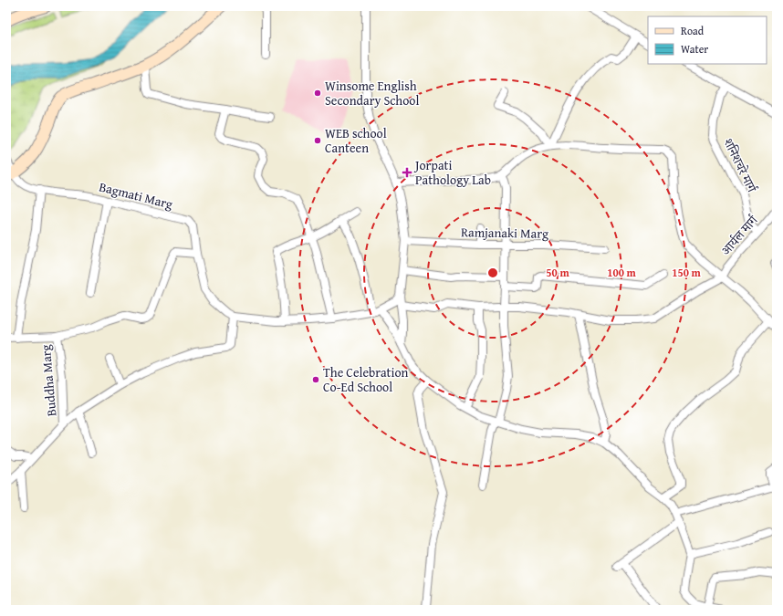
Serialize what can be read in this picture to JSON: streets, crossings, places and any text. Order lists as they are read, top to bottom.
{
  "streets": {
    "street": [
      "शनिशचरे मार्ग",
      "Bagmati Marg",
      "Ramjanaki Marg",
      "आर्यल मार्ग",
      "Buddha Marg"
    ]
  },
  "crossings": [
    ["शनिशचरे मार्ग", "आर्यल मार्ग"]
  ],
  "places": {
    "other": ["Winsome English Secondary School", "WEB school Canteen", "The Celebration Co-Ed School"],
    "health": ["Jorpati Pathology Lab"]
  },
  "legend": ["Road", "Water"],
  "rings": ["50 m", "100 m", "150 m"]
}
